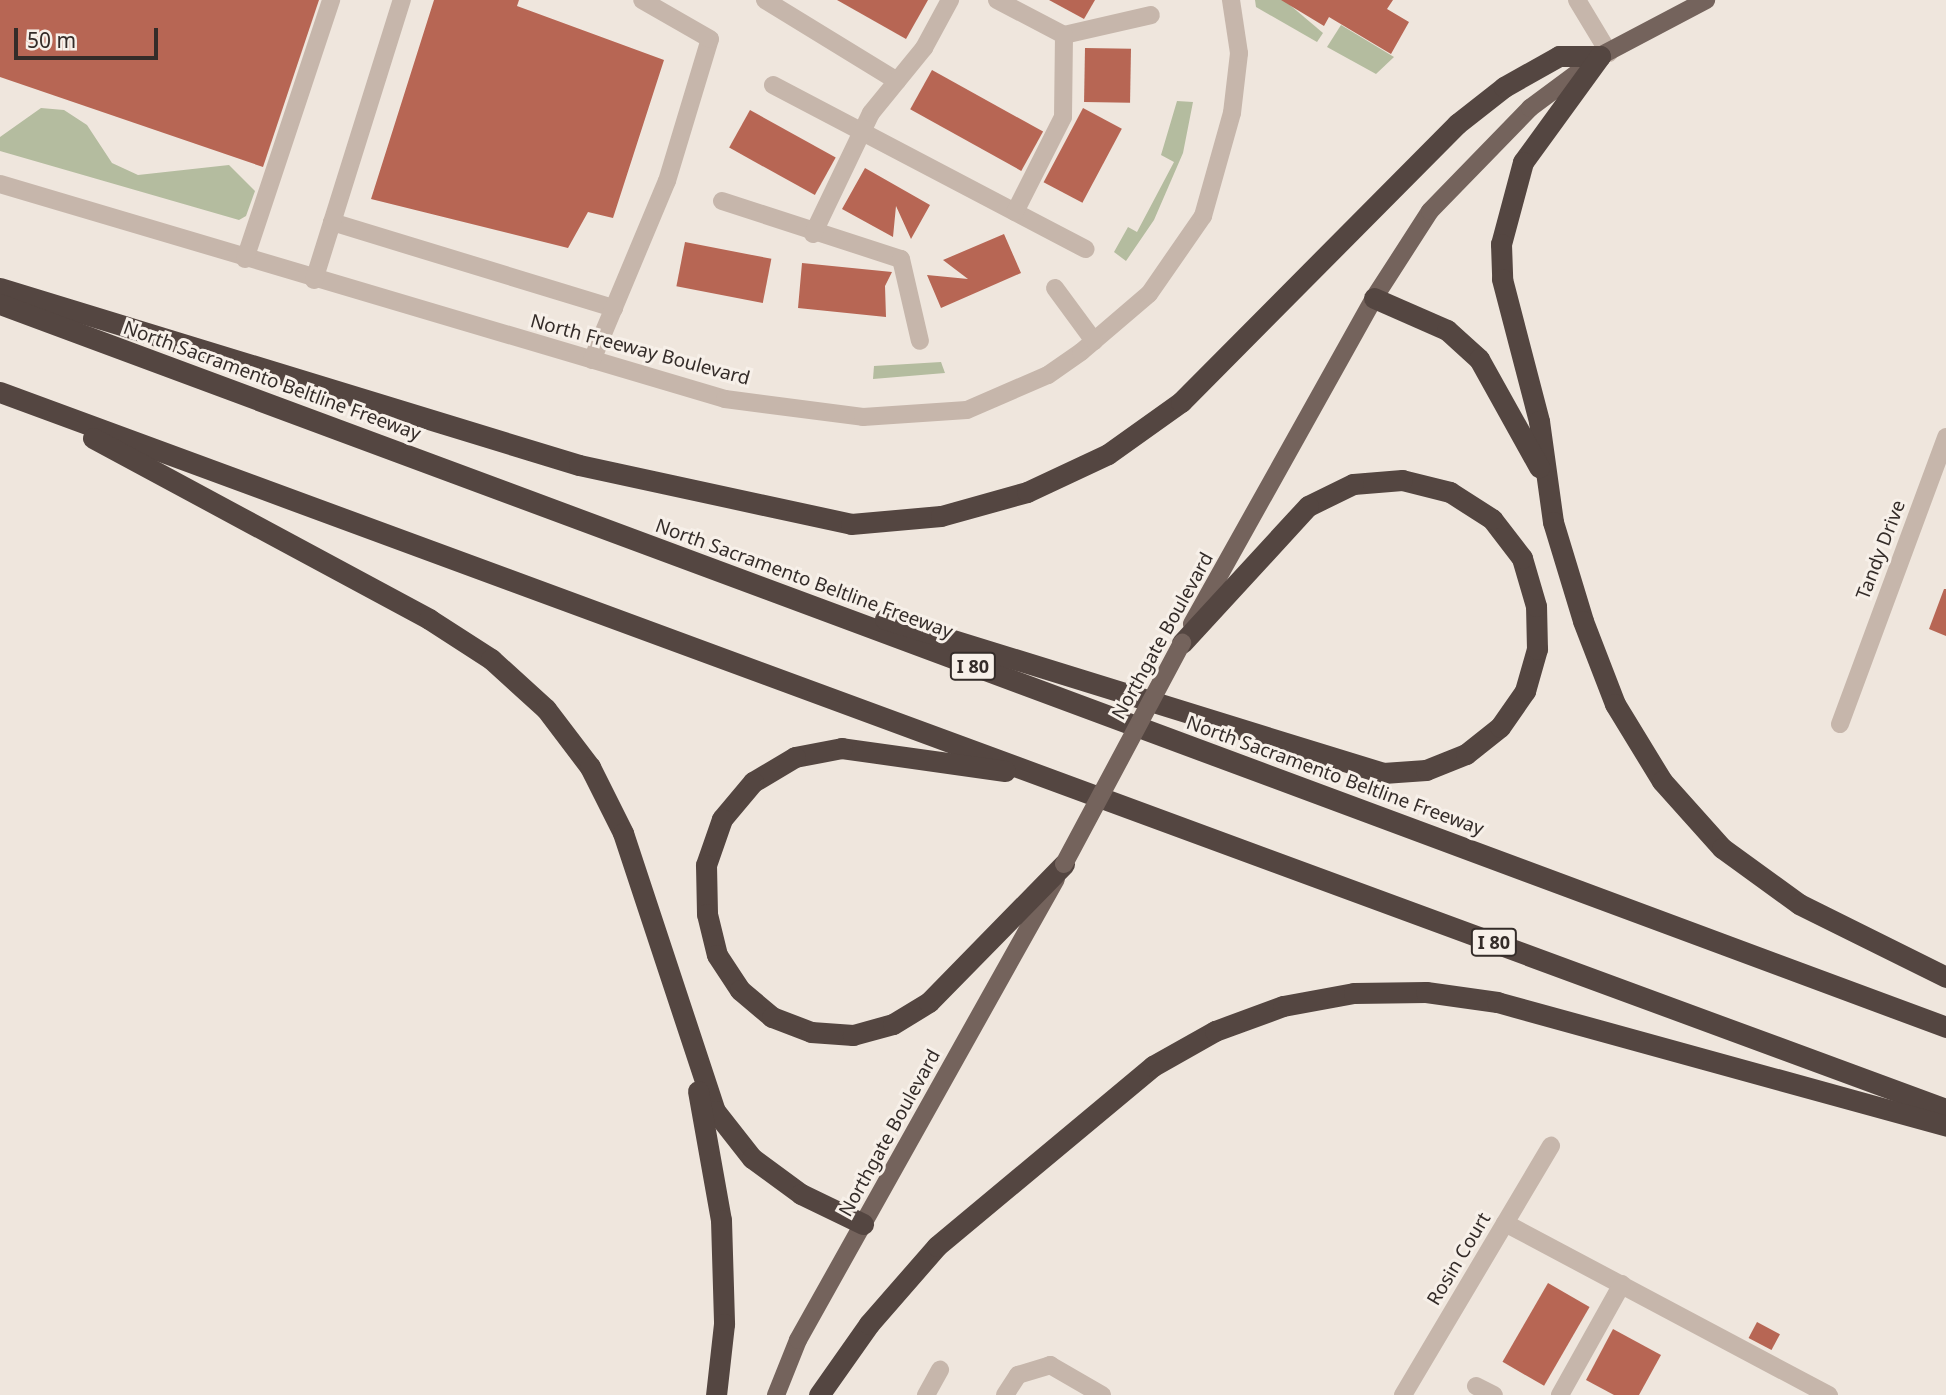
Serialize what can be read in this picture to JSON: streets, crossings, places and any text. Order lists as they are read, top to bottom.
{
  "streets": {
    "highway": ["North Sacramento Beltline Freeway", "I 80"],
    "main road": ["Northgate Boulevard"],
    "street": ["North Freeway Boulevard", "Tandy Drive", "Rosin Court"]
  },
  "scale_bar": "50 m"
}
